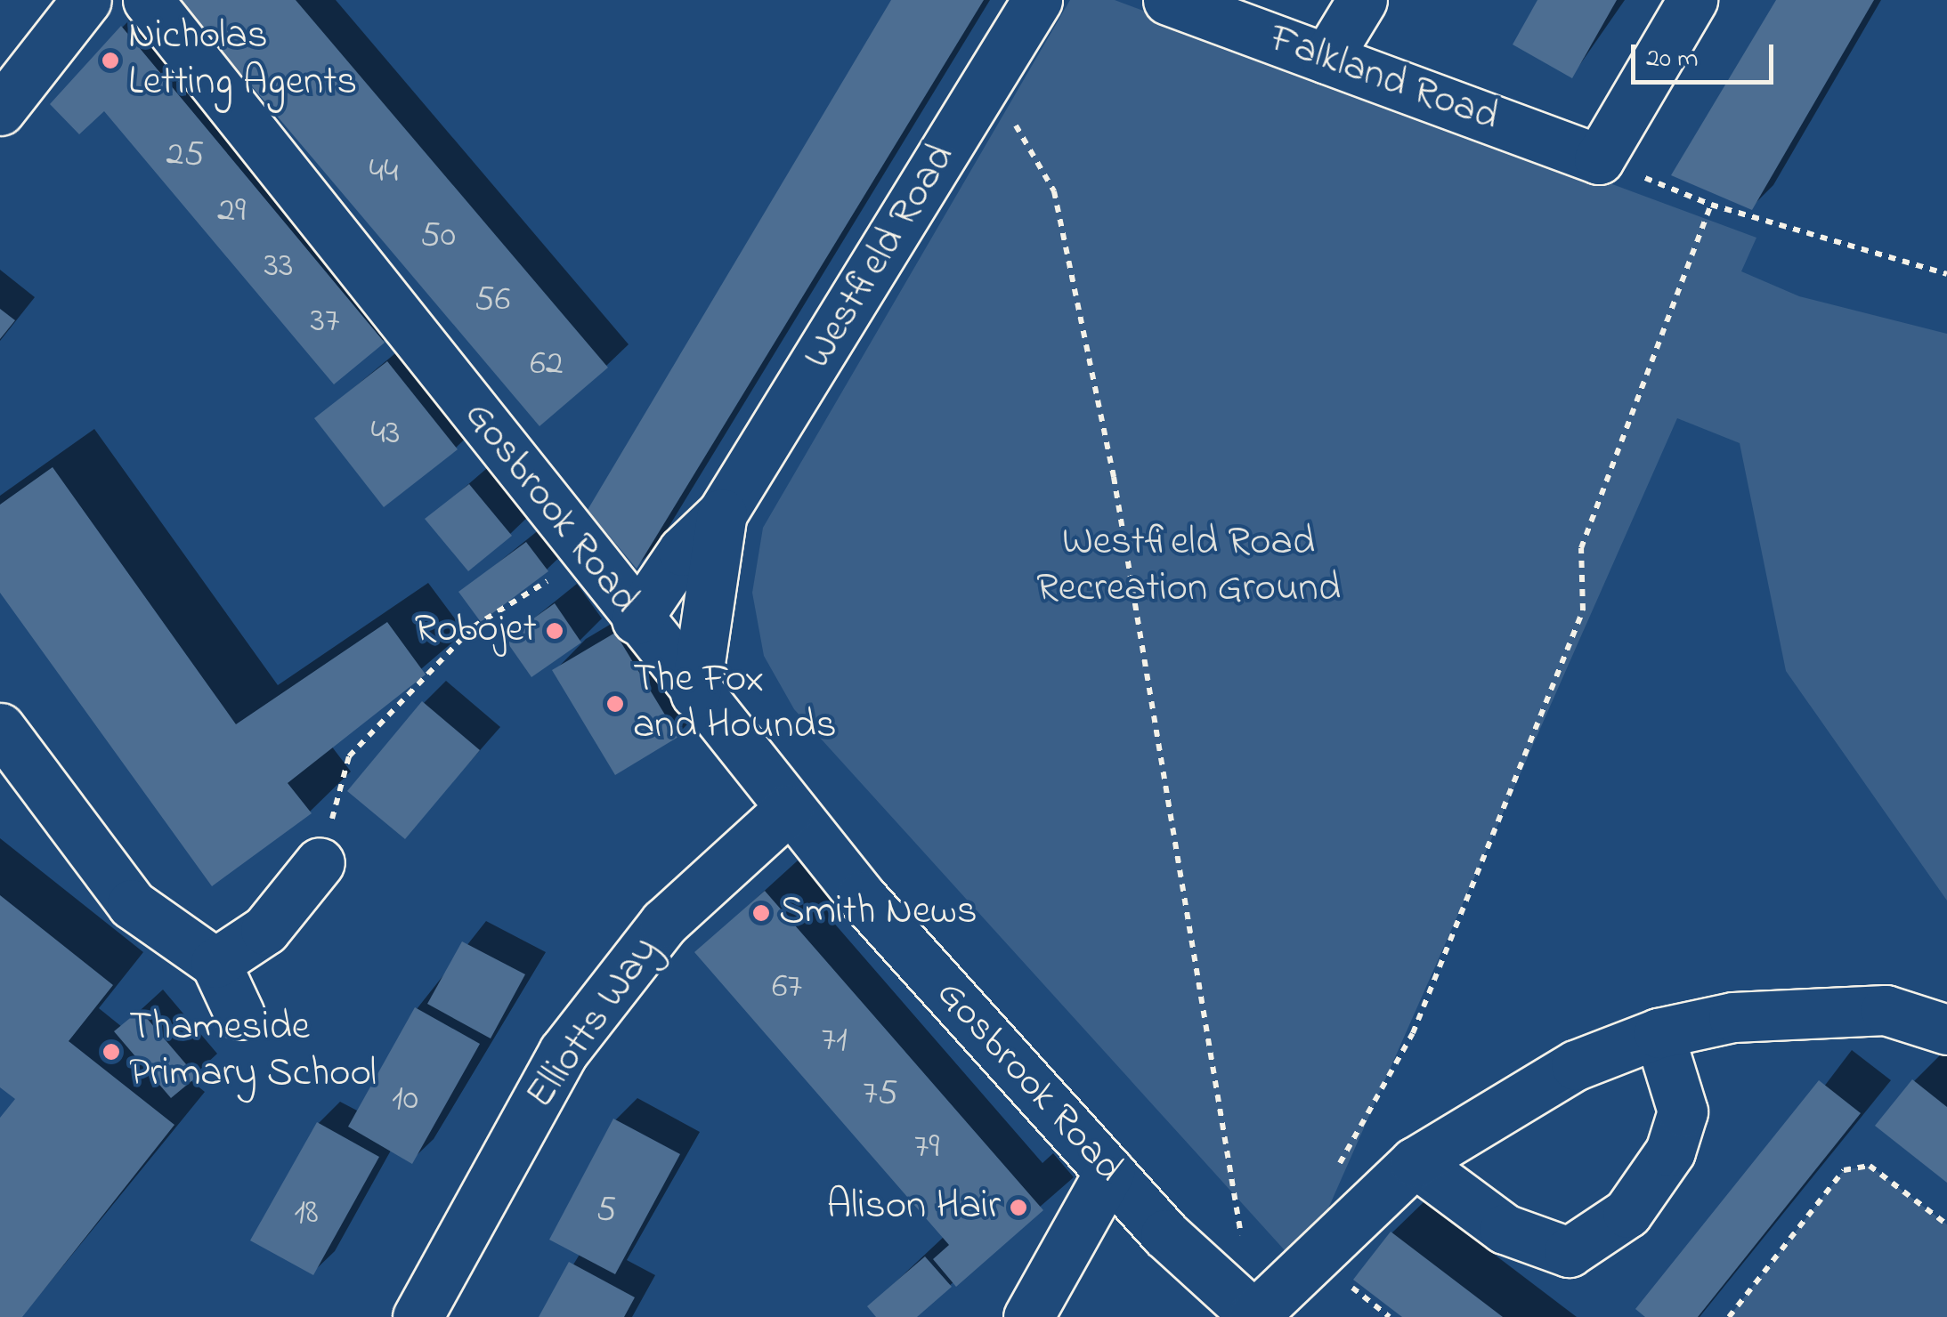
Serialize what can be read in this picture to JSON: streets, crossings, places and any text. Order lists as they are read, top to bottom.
{
  "streets": {
    "street": [
      "Falkland Road",
      "Westfield Road",
      "Gosbrook Road",
      "Elliotts Way"
    ]
  },
  "crossings": [
    ["Westfield Road", "Gosbrook Road"],
    ["Gosbrook Road", "Elliotts Way"]
  ],
  "parks": ["Westfield Road Recreation Ground"],
  "places": [
    "Nicholas Letting Agents",
    "Robojet",
    "The Fox and Hounds",
    "Smith News",
    "Thameside Primary School",
    "Alison Hair"
  ],
  "house_numbers": [
    "25",
    "44",
    "29",
    "50",
    "33",
    "56",
    "37",
    "62",
    "43",
    "67",
    "71",
    "75",
    "10",
    "79",
    "5",
    "18"
  ],
  "scale_bar": "20 m"
}
